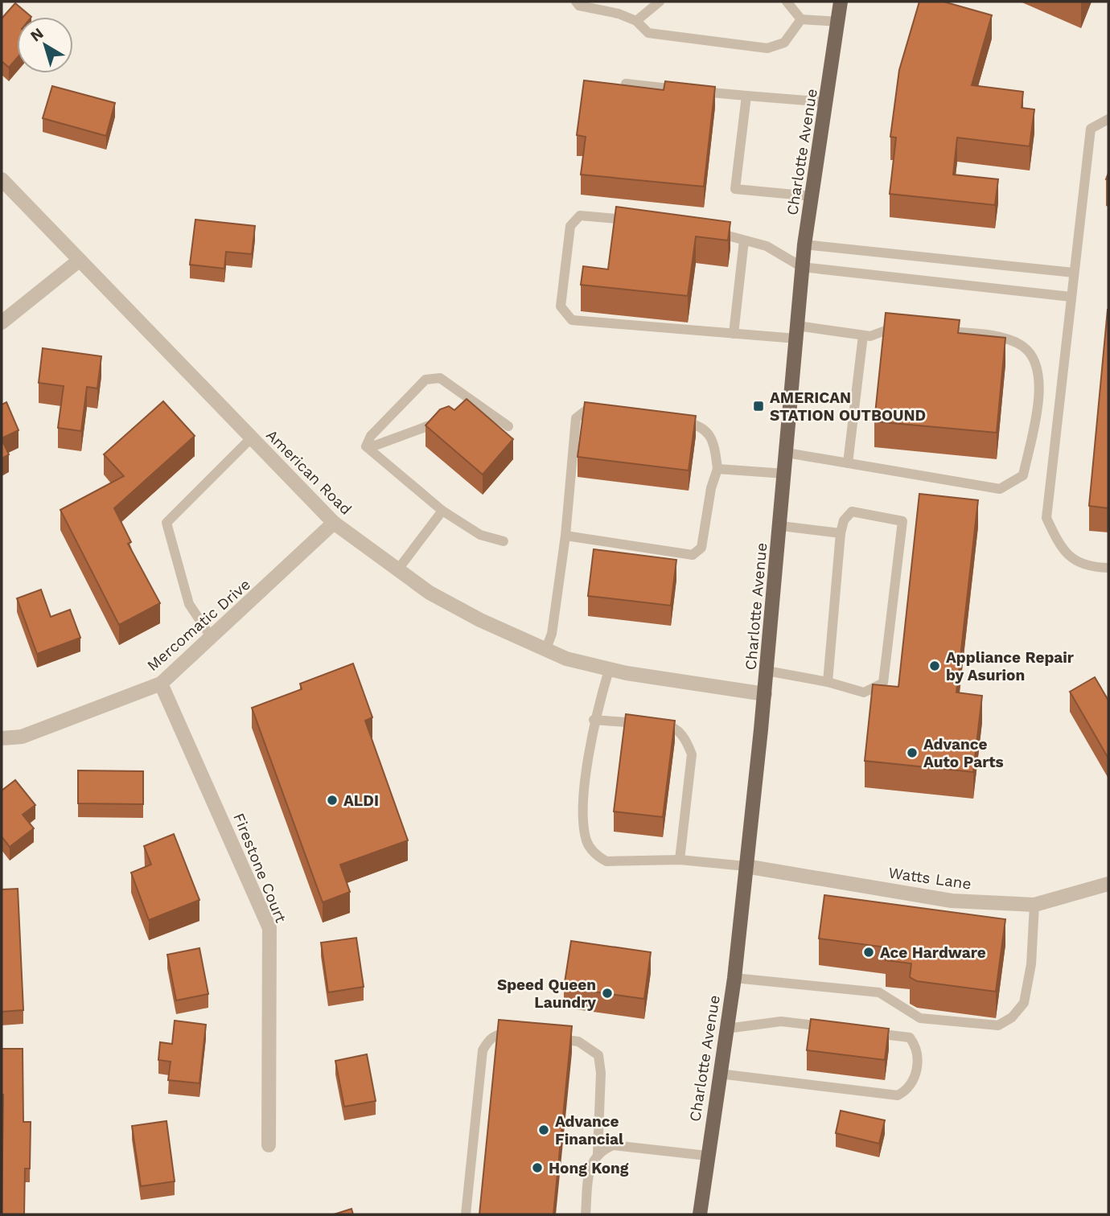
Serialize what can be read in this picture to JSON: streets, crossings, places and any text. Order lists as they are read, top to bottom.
{
  "streets": {
    "main road": ["Charlotte Avenue"],
    "street": [
      "American Road",
      "Mercomatic Drive",
      "Firestone Court",
      "Watts Lane"
    ]
  },
  "crossings": [
    ["Charlotte Avenue", "American Road"],
    ["Charlotte Avenue", "Watts Lane"],
    ["American Road", "Mercomatic Drive"],
    ["Mercomatic Drive", "Firestone Court"]
  ],
  "places": {
    "transit": ["AMERICAN STATION OUTBOUND"],
    "other": [
      "Appliance Repair by Asurion",
      "Advance Auto Parts",
      "ALDI",
      "Ace Hardware",
      "Speed Queen Laundry",
      "Advance Financial",
      "Hong Kong"
    ]
  },
  "north": "top left"
}
